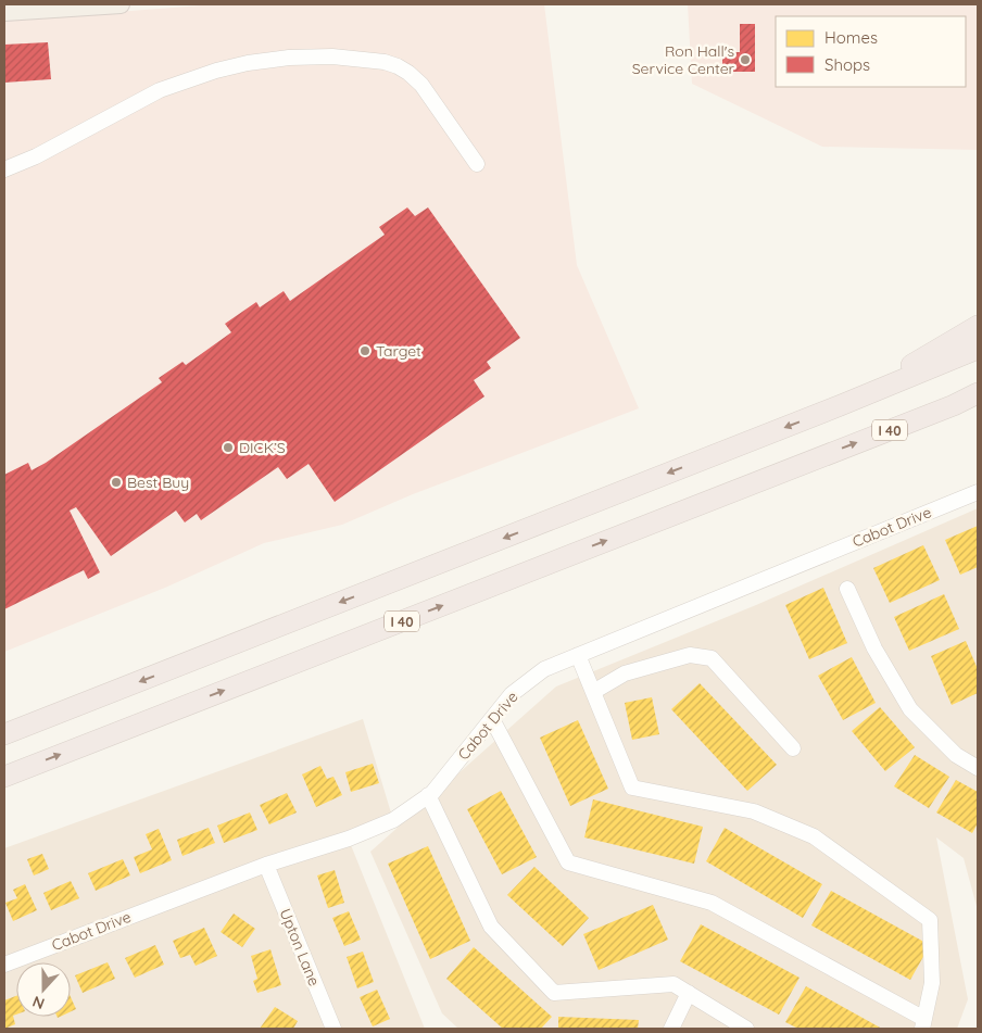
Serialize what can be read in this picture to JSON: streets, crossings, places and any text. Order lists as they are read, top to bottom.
{
  "streets": {
    "highway": ["I 40"],
    "street": ["Cabot Drive", "Upton Lane"]
  },
  "crossings": [
    ["Cabot Drive", "Upton Lane"]
  ],
  "places": [
    "Ron Hall's Service Center",
    "Target",
    "DICK’S",
    "Best Buy"
  ],
  "legend": ["Homes", "Shops"],
  "north": "bottom"
}
